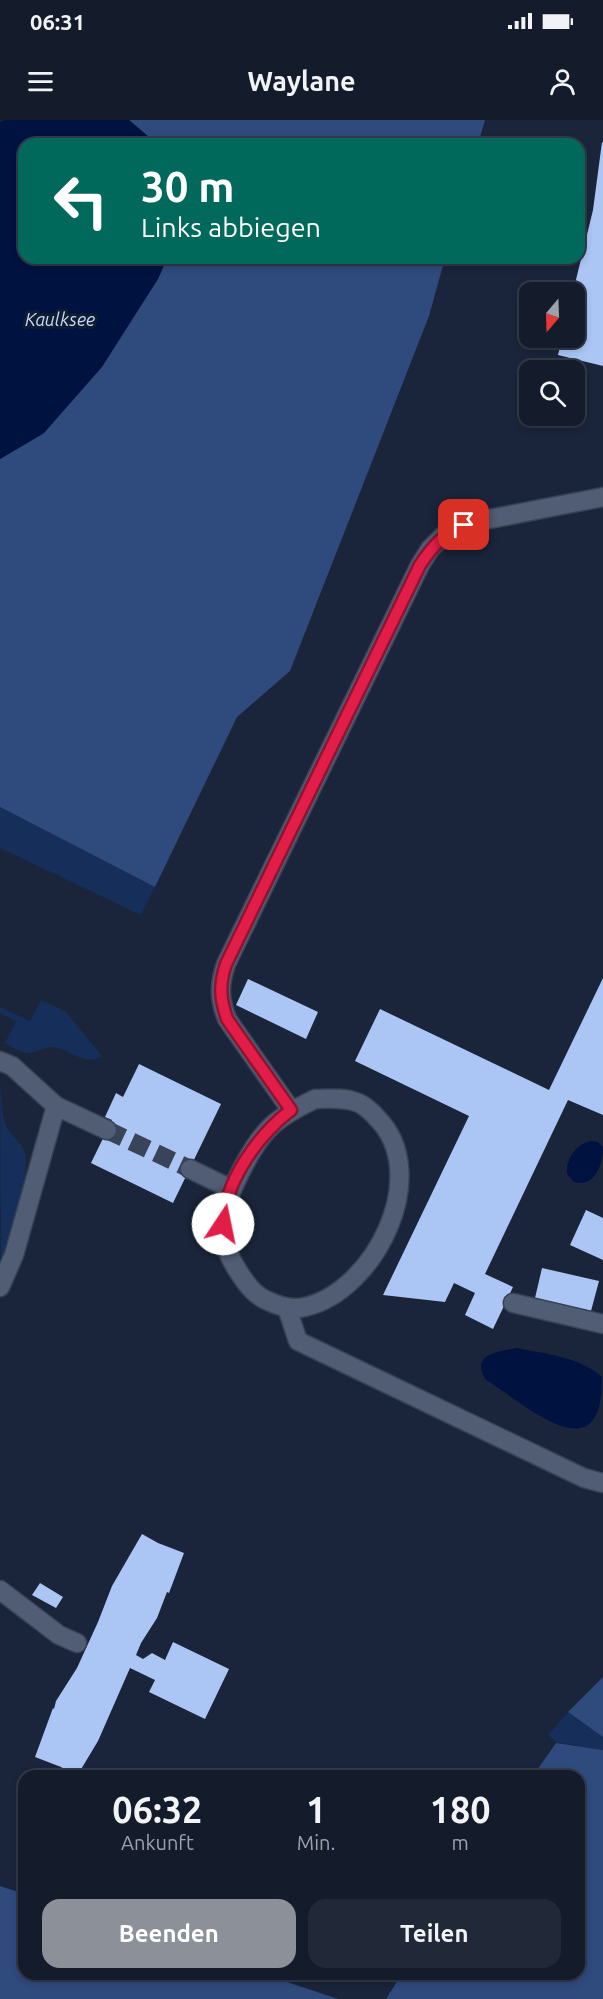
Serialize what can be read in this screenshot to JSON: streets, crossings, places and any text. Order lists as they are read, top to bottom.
{
  "water": ["Kaulksee"],
  "north": "bottom",
  "page": {
    "status": "06:31",
    "header": "Waylane",
    "turn": ["30 m", "Links abbiegen"],
    "eta": [
      "06:32",
      "Ankunft",
      "1",
      "Min.",
      "180",
      "m"
    ],
    "buttons": ["Beenden", "Teilen"]
  }
}
